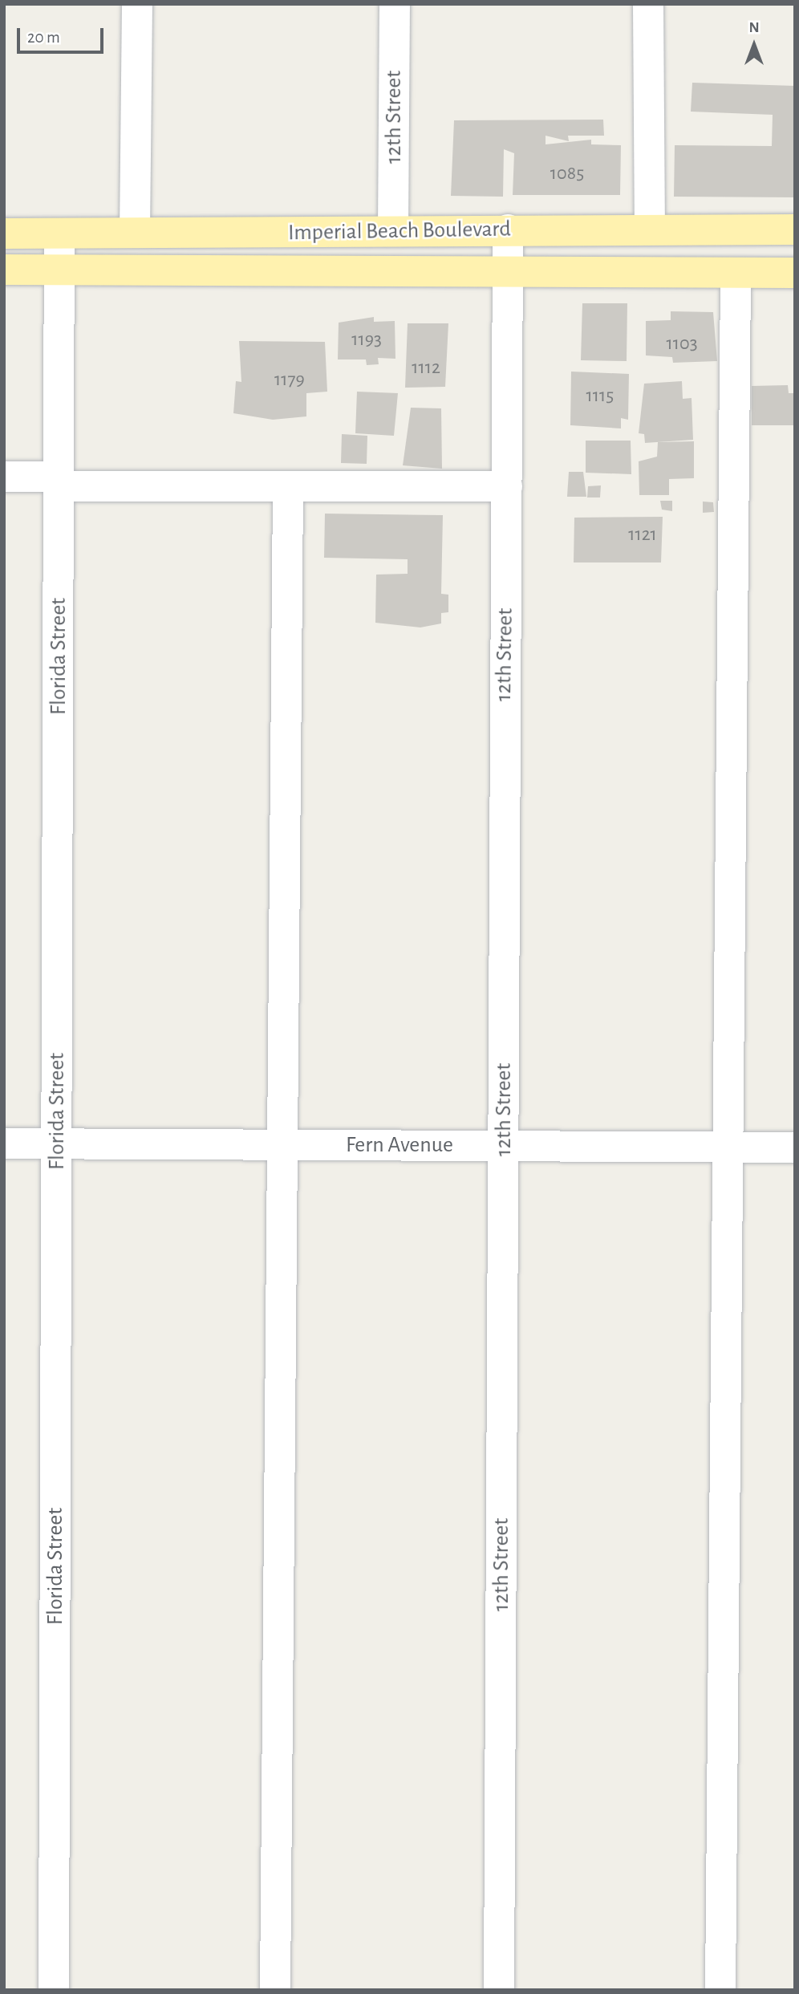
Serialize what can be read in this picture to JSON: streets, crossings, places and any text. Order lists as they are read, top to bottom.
{
  "streets": {
    "main road": ["Imperial Beach Boulevard"],
    "street": ["12th Street", "Florida Street", "Fern Avenue"]
  },
  "crossings": [
    ["12th Street", "Imperial Beach Boulevard"],
    ["12th Street", "Fern Avenue"],
    ["Imperial Beach Boulevard", "Florida Street"],
    ["Florida Street", "Fern Avenue"]
  ],
  "house_numbers": [
    "1085",
    "1193",
    "1103",
    "1112",
    "1179",
    "1115",
    "1121"
  ],
  "scale_bar": "20 m",
  "north": "top"
}
